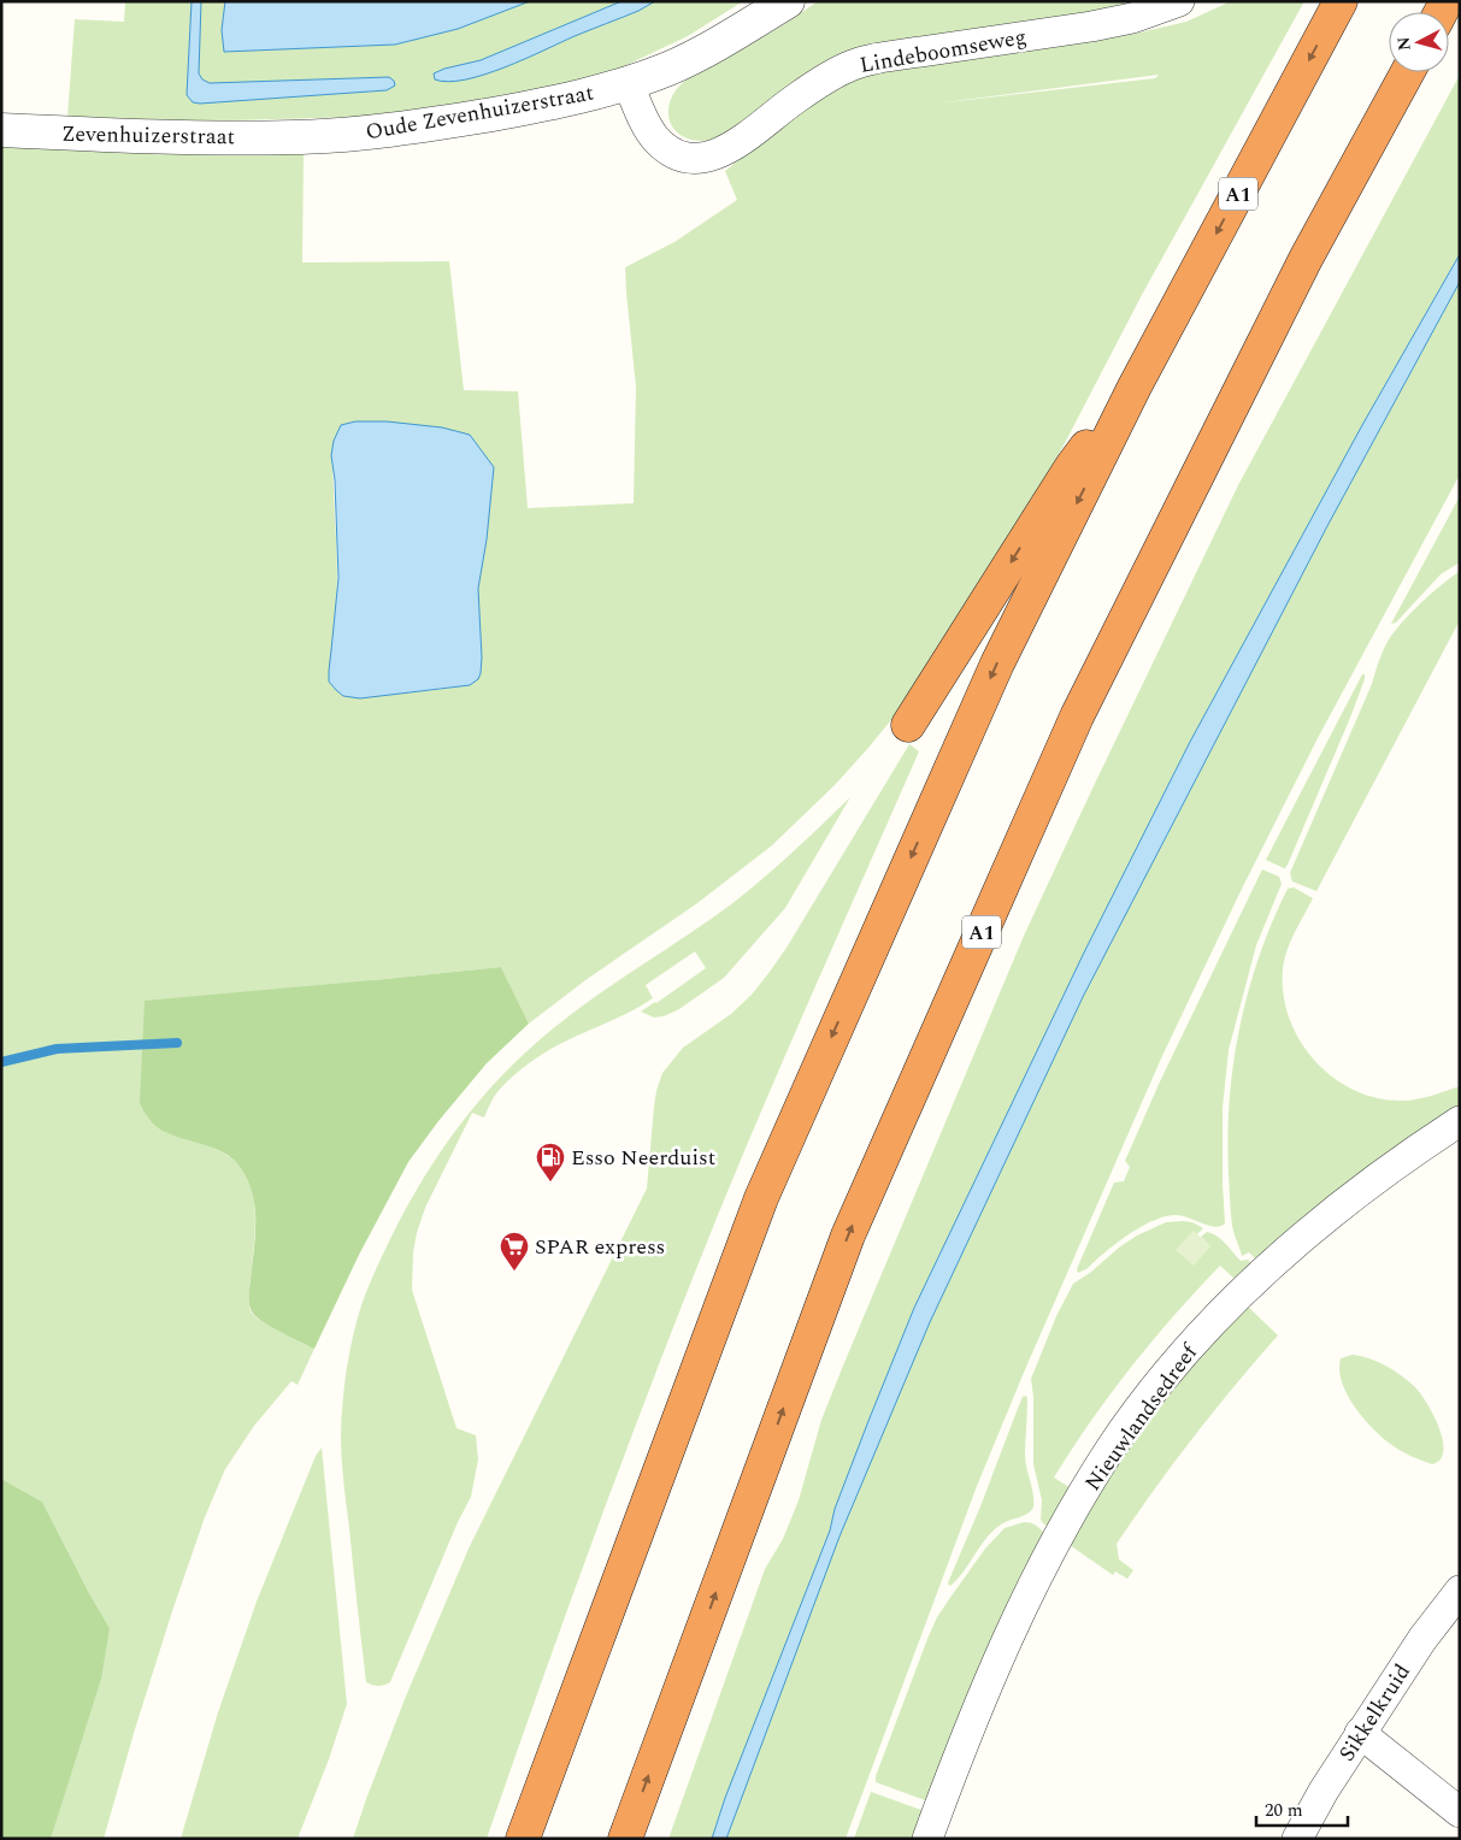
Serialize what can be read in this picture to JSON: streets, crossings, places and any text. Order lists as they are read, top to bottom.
{
  "streets": {
    "highway": ["A1"],
    "street": [
      "Lindeboomseweg",
      "Oude Zevenhuizerstraat",
      "Zevenhuizerstraat",
      "Nieuwlandsedreef",
      "Sikkelkruid"
    ]
  },
  "crossings": [
    ["Lindeboomseweg", "Oude Zevenhuizerstraat"],
    ["Oude Zevenhuizerstraat", "Zevenhuizerstraat"]
  ],
  "places": {
    "fuel station": ["Esso Neerduist"],
    "supermarket": ["SPAR express"]
  },
  "scale_bar": "20 m",
  "north": "left"
}
